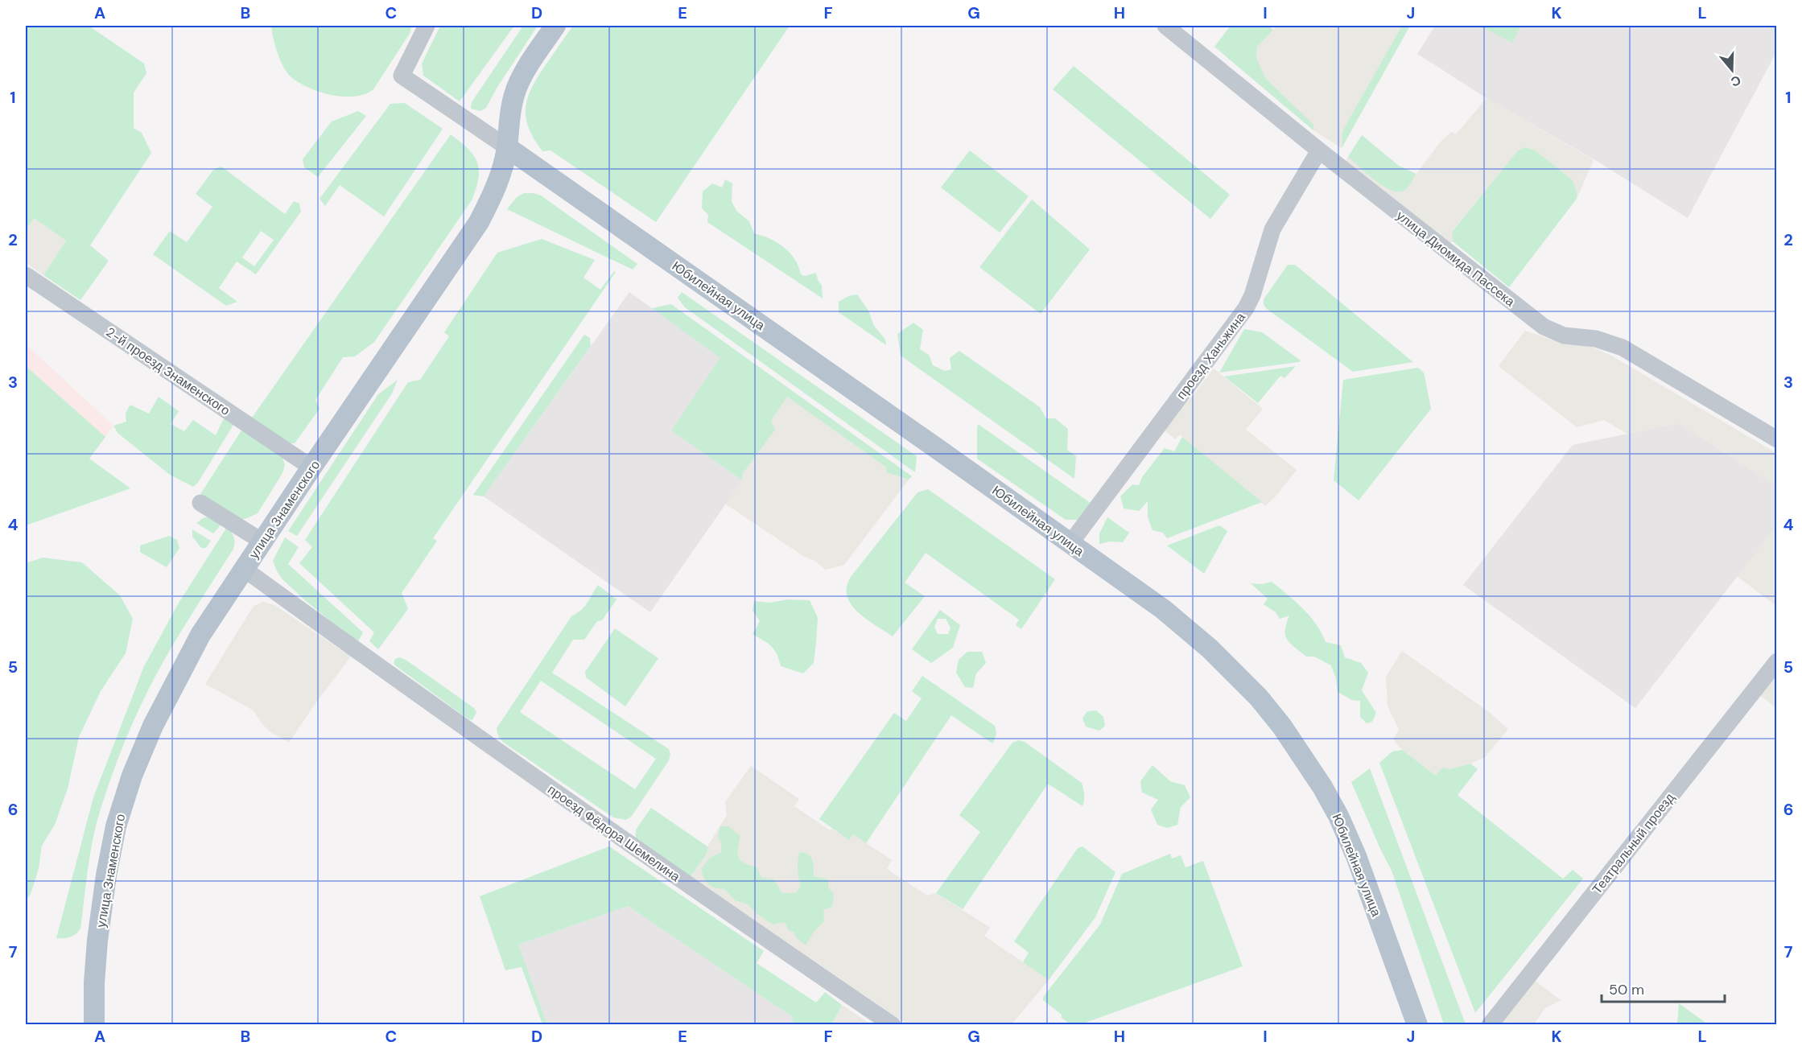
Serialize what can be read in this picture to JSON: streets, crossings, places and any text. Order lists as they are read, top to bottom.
{
  "streets": {
    "main road": ["Юбилейная улица", "улица Знаменского"],
    "street": [
      "улица Диомида Пассека",
      "проезд Ханьжина",
      "2-й проезд Знаменского",
      "проезд Фёдора Шемелина",
      "Театральный проезд"
    ]
  },
  "crossings": [
    ["улица Диомида Пассека", "проезд Ханьжина"],
    ["Юбилейная улица", "проезд Ханьжина"],
    ["Юбилейная улица", "улица Знаменского"],
    ["2-й проезд Знаменского", "улица Знаменского"],
    ["улица Знаменского", "проезд Фёдора Шемелина"]
  ],
  "scale_bar": "50 m",
  "north": "bottom",
  "grid": {
    "columns": [
      "A",
      "B",
      "C",
      "D",
      "E",
      "F",
      "G",
      "H",
      "I",
      "J",
      "K",
      "L"
    ],
    "rows": [
      "1",
      "2",
      "3",
      "4",
      "5",
      "6",
      "7"
    ]
  }
}
